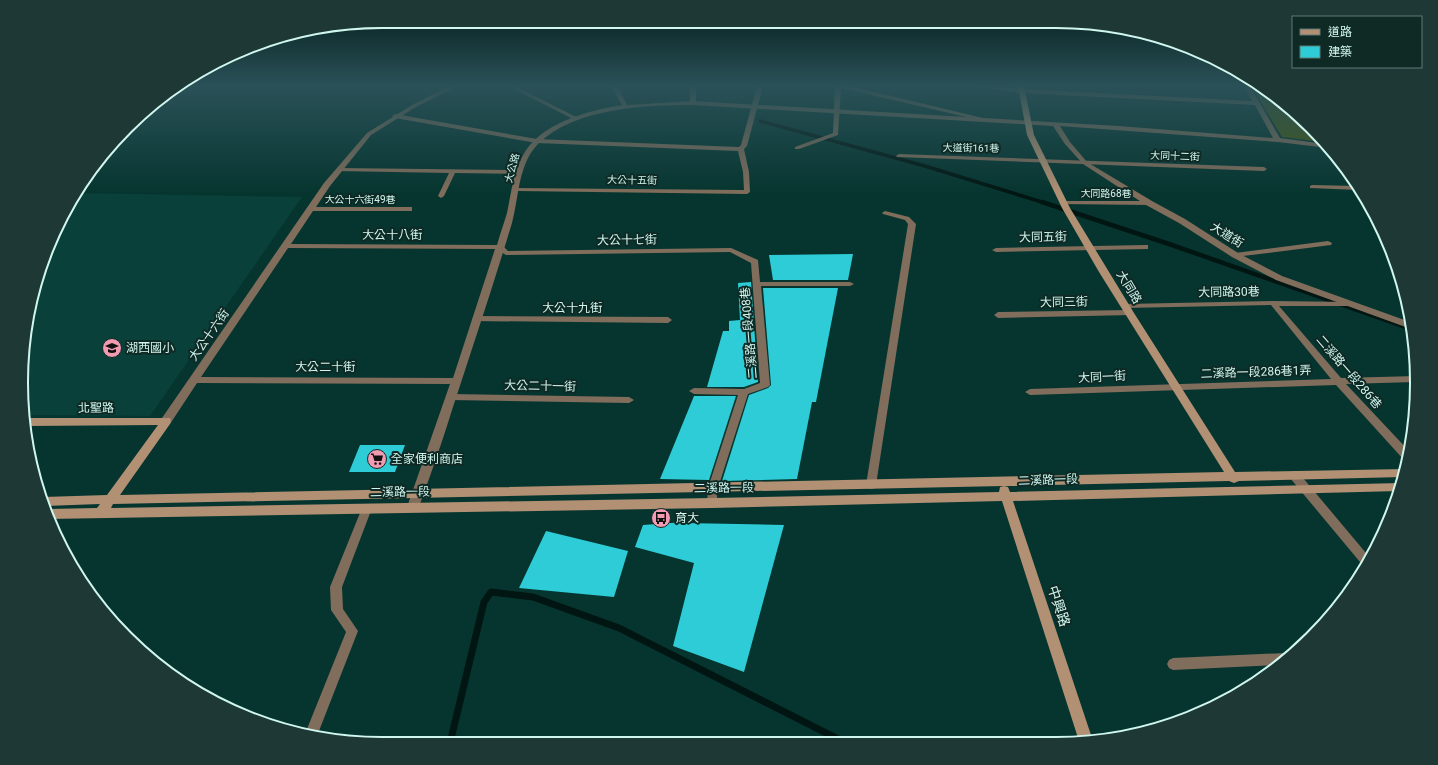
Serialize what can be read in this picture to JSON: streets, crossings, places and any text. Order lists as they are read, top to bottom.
{
  "streets": {
    "main road": [
      "大同路",
      "大公十六街",
      "北聖路",
      "二溪路一段",
      "中興路"
    ],
    "street": [
      "大公路",
      "大公十六街49巷",
      "大公十八街",
      "大道街",
      "大同五街",
      "大公二十街"
    ],
    "lane": [
      "大道街161巷",
      "大同十二街",
      "大公十五街",
      "大同路68巷",
      "大公十七街",
      "大同路30巷",
      "大同三街",
      "大公十九街",
      "二溪路一段408巷",
      "二溪路一段286巷1弄",
      "二溪路一段286巷",
      "大同一街",
      "大公二十一街"
    ]
  },
  "crossings": [
    ["大道街161巷", "大同十二街"],
    ["大道街161巷", "大道街"],
    ["大道街161巷", "大同路"],
    ["大同十二街", "大道街"],
    ["大公路", "大公十五街"],
    ["大公路", "大公十八街"],
    ["大公路", "大道街"],
    ["大公路", "大公十七街"],
    ["大公路", "大同路"],
    ["大公路", "大公十九街"],
    ["大公路", "大公二十街"],
    ["大公路", "大公二十一街"],
    ["大公路", "二溪路一段"],
    ["大同路68巷", "大道街"],
    ["大同路68巷", "大同路"],
    ["大公十六街49巷", "大公十六街"],
    ["大公十八街", "大公十七街"],
    ["大公十八街", "大公十六街"],
    ["大道街", "大同路30巷"],
    ["大同五街", "大同路"],
    ["大公十七街", "二溪路一段408巷"],
    ["大同路", "大同路30巷"],
    ["大同路", "大同三街"],
    ["大同路", "二溪路一段286巷1弄"],
    ["大同路", "大同一街"],
    ["大同路", "二溪路一段"],
    ["大同路30巷", "大同三街"],
    ["大同路30巷", "二溪路一段286巷"],
    ["二溪路一段408巷", "二溪路一段"],
    ["大公十六街", "大公二十街"],
    ["大公十六街", "北聖路"],
    ["大公十六街", "二溪路一段"],
    ["二溪路一段286巷1弄", "二溪路一段286巷"],
    ["二溪路一段286巷1弄", "大同一街"],
    ["二溪路一段", "中興路"]
  ],
  "places": {
    "school or university": ["湖西國小"],
    "supermarket": ["全家便利商店"],
    "bus stop": ["育大"]
  },
  "legend": ["道路", "建築"]
}
